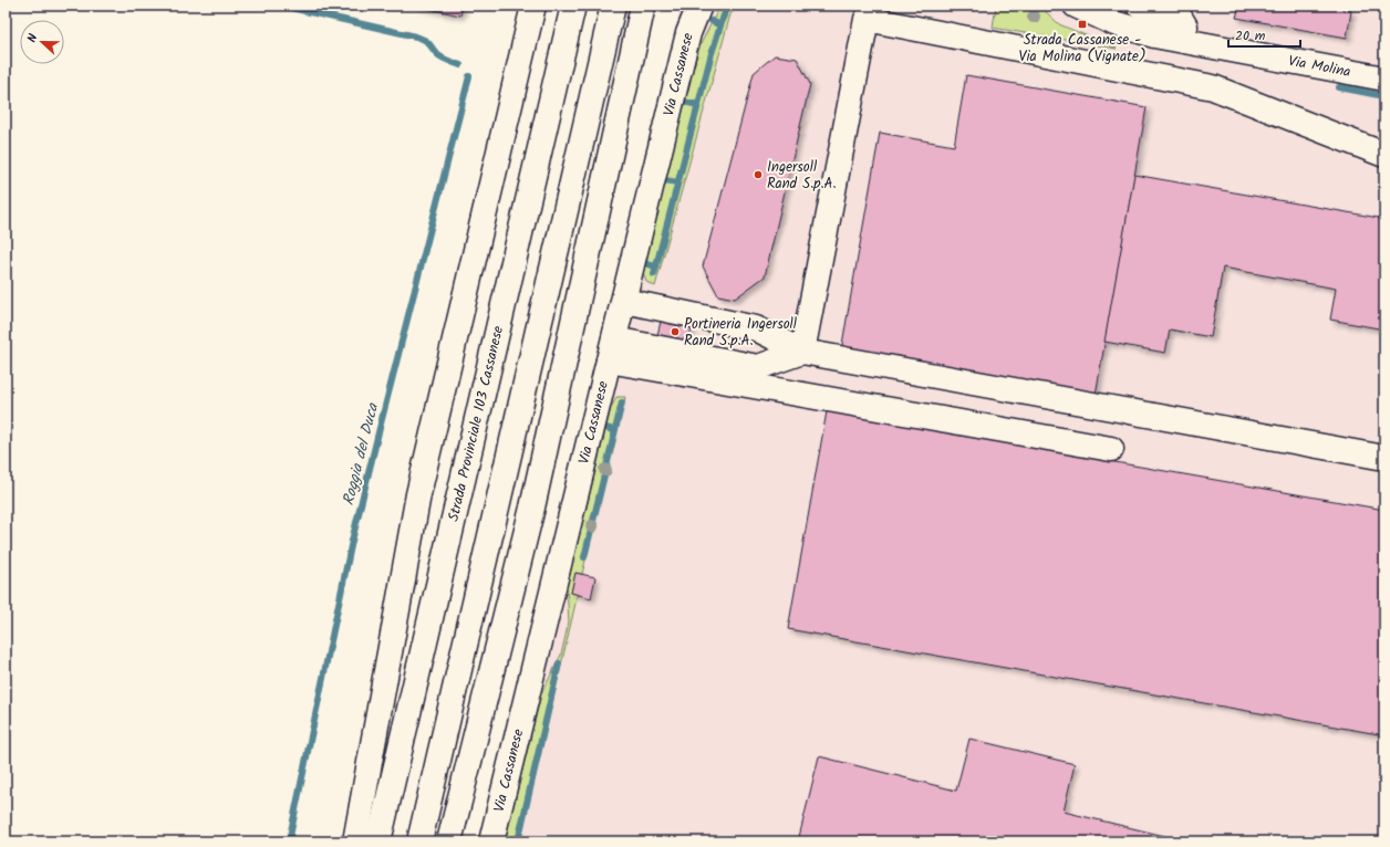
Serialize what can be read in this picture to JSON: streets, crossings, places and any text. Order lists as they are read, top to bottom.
{
  "streets": {
    "main road": ["Via Molina", "Via Cassanese", "Strada Provinciale 103 Cassanese"]
  },
  "water": ["Roggia del Duca"],
  "places": {
    "transit": ["Strada Cassanese - Via Molina (Vignate)"],
    "other": ["Ingersoll Rand S.p.A.", "Portineria Ingersoll Rand S.p.A."]
  },
  "scale_bar": "20 m",
  "north": "left"
}
